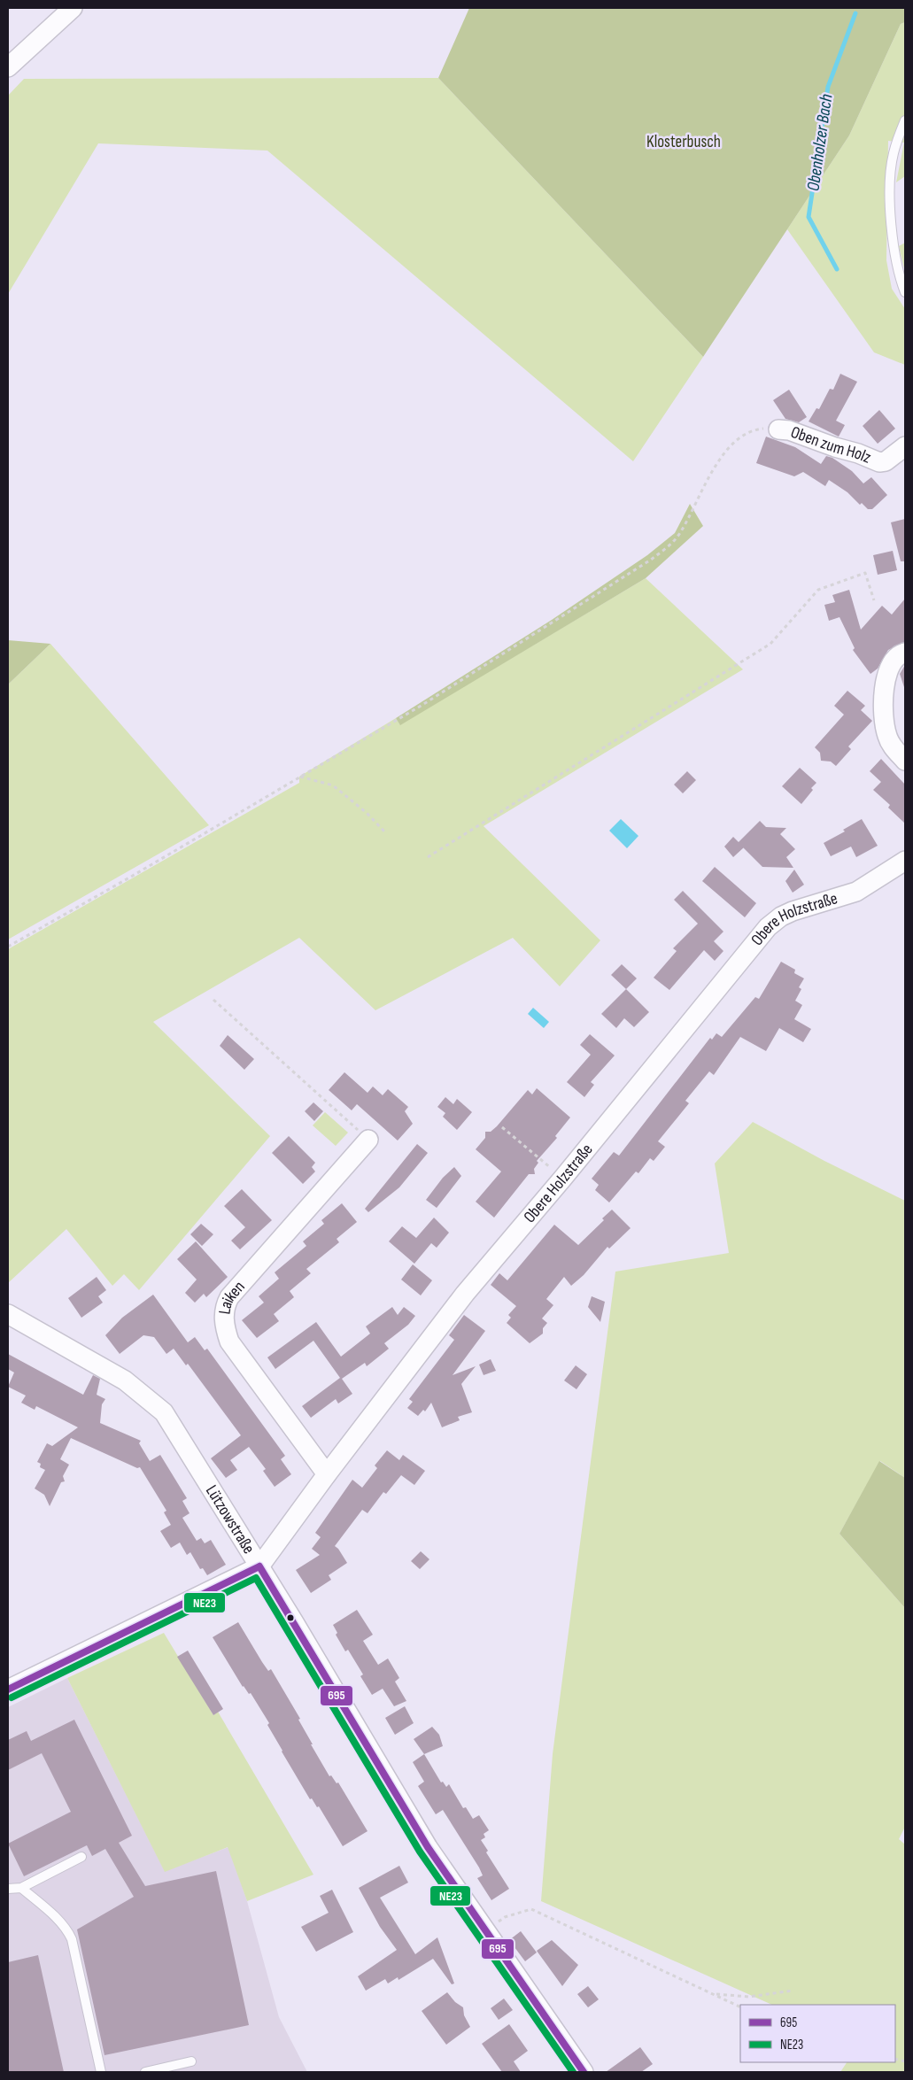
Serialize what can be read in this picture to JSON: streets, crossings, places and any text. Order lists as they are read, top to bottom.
{
  "streets": {
    "street": [
      "Oben zum Holz",
      "Obere Holzstraße",
      "Laiken",
      "Lützowstraße"
    ]
  },
  "crossings": [
    ["Obere Holzstraße", "Laiken"],
    ["Obere Holzstraße", "Lützowstraße"]
  ],
  "water": ["Obenholzer Bach"],
  "parks": ["Klosterbusch"],
  "lines": ["transit line 695", "transit line NE23"],
  "legend": ["695", "NE23"]
}
